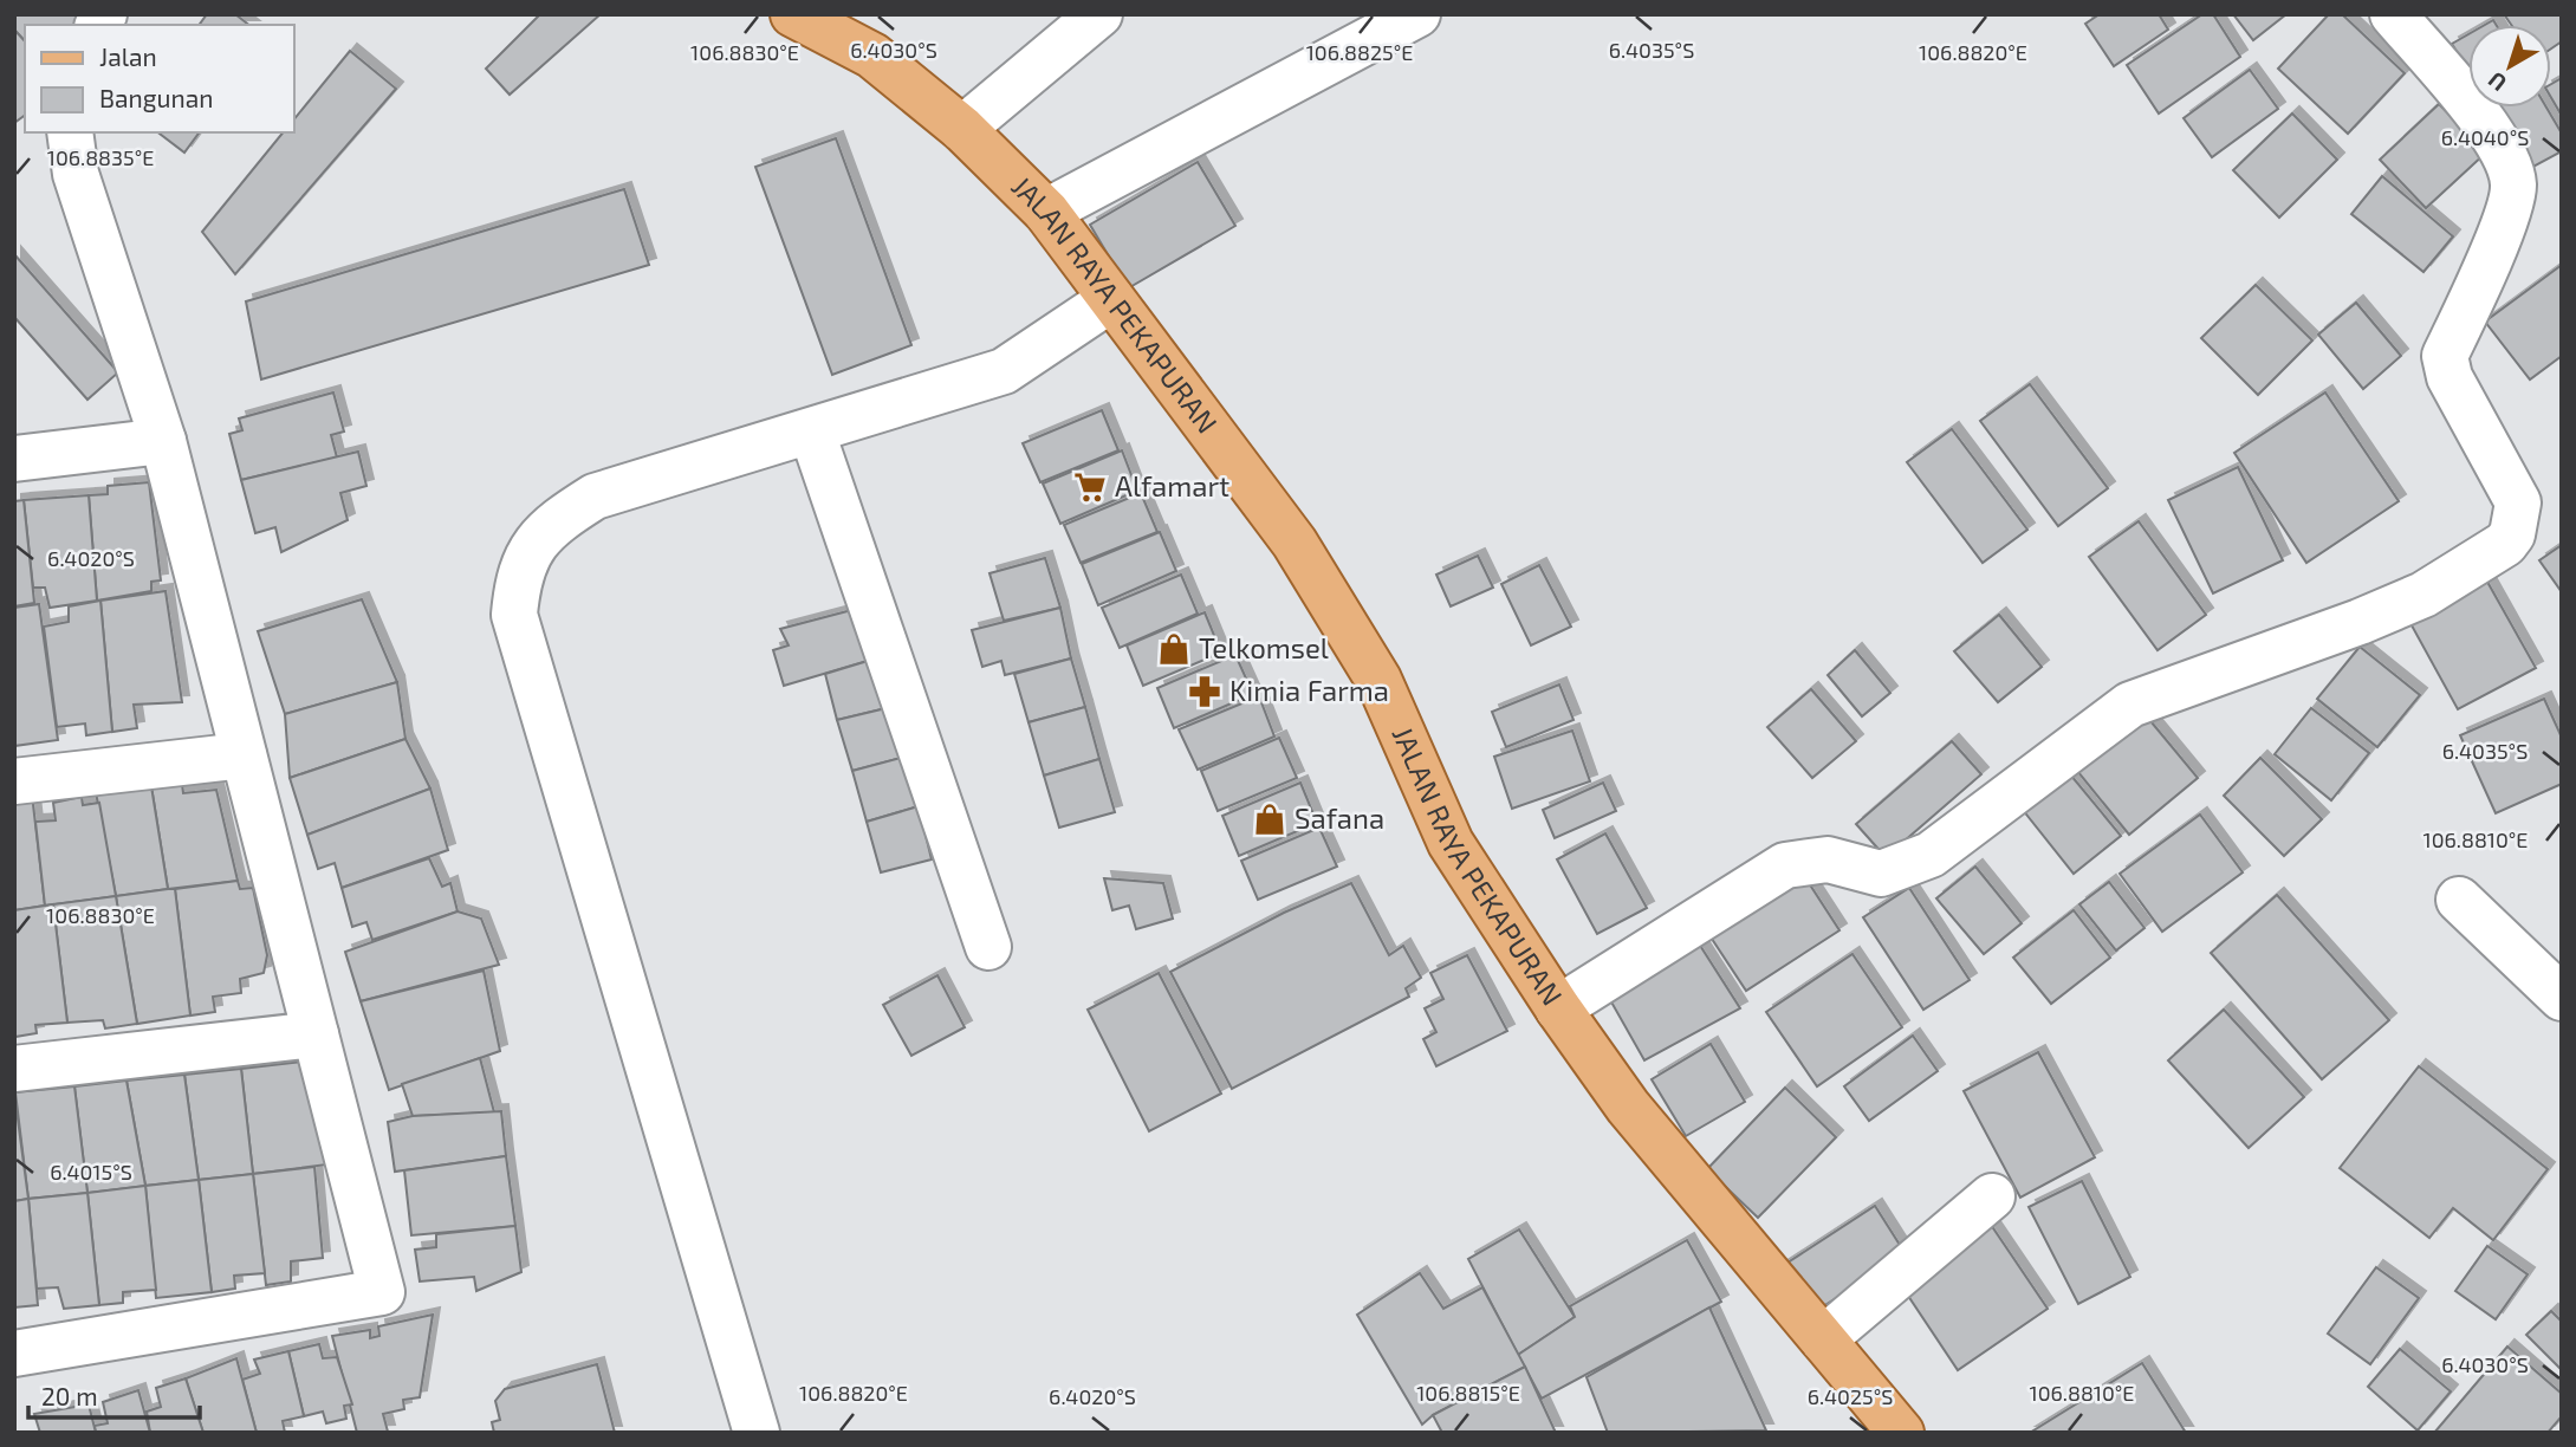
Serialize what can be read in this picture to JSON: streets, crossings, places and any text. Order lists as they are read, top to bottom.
{
  "streets": {
    "main road": ["JALAN RAYA PEKAPURAN"]
  },
  "places": {
    "supermarket": ["Alfamart"],
    "shop": ["Telkomsel", "Safana"],
    "pharmacy": ["Kimia Farma"]
  },
  "legend": ["Jalan", "Bangunan"],
  "scale_bar": "20 m",
  "north": "bottom left",
  "coordinates": [
    "6.4030°S",
    "6.4035°S",
    "106.8830°E",
    "106.8825°E",
    "106.8820°E",
    "6.4040°S",
    "106.8835°E",
    "6.4020°S",
    "106.8810°E",
    "6.4015°S",
    "106.8815°E",
    "6.4025°S"
  ]
}
